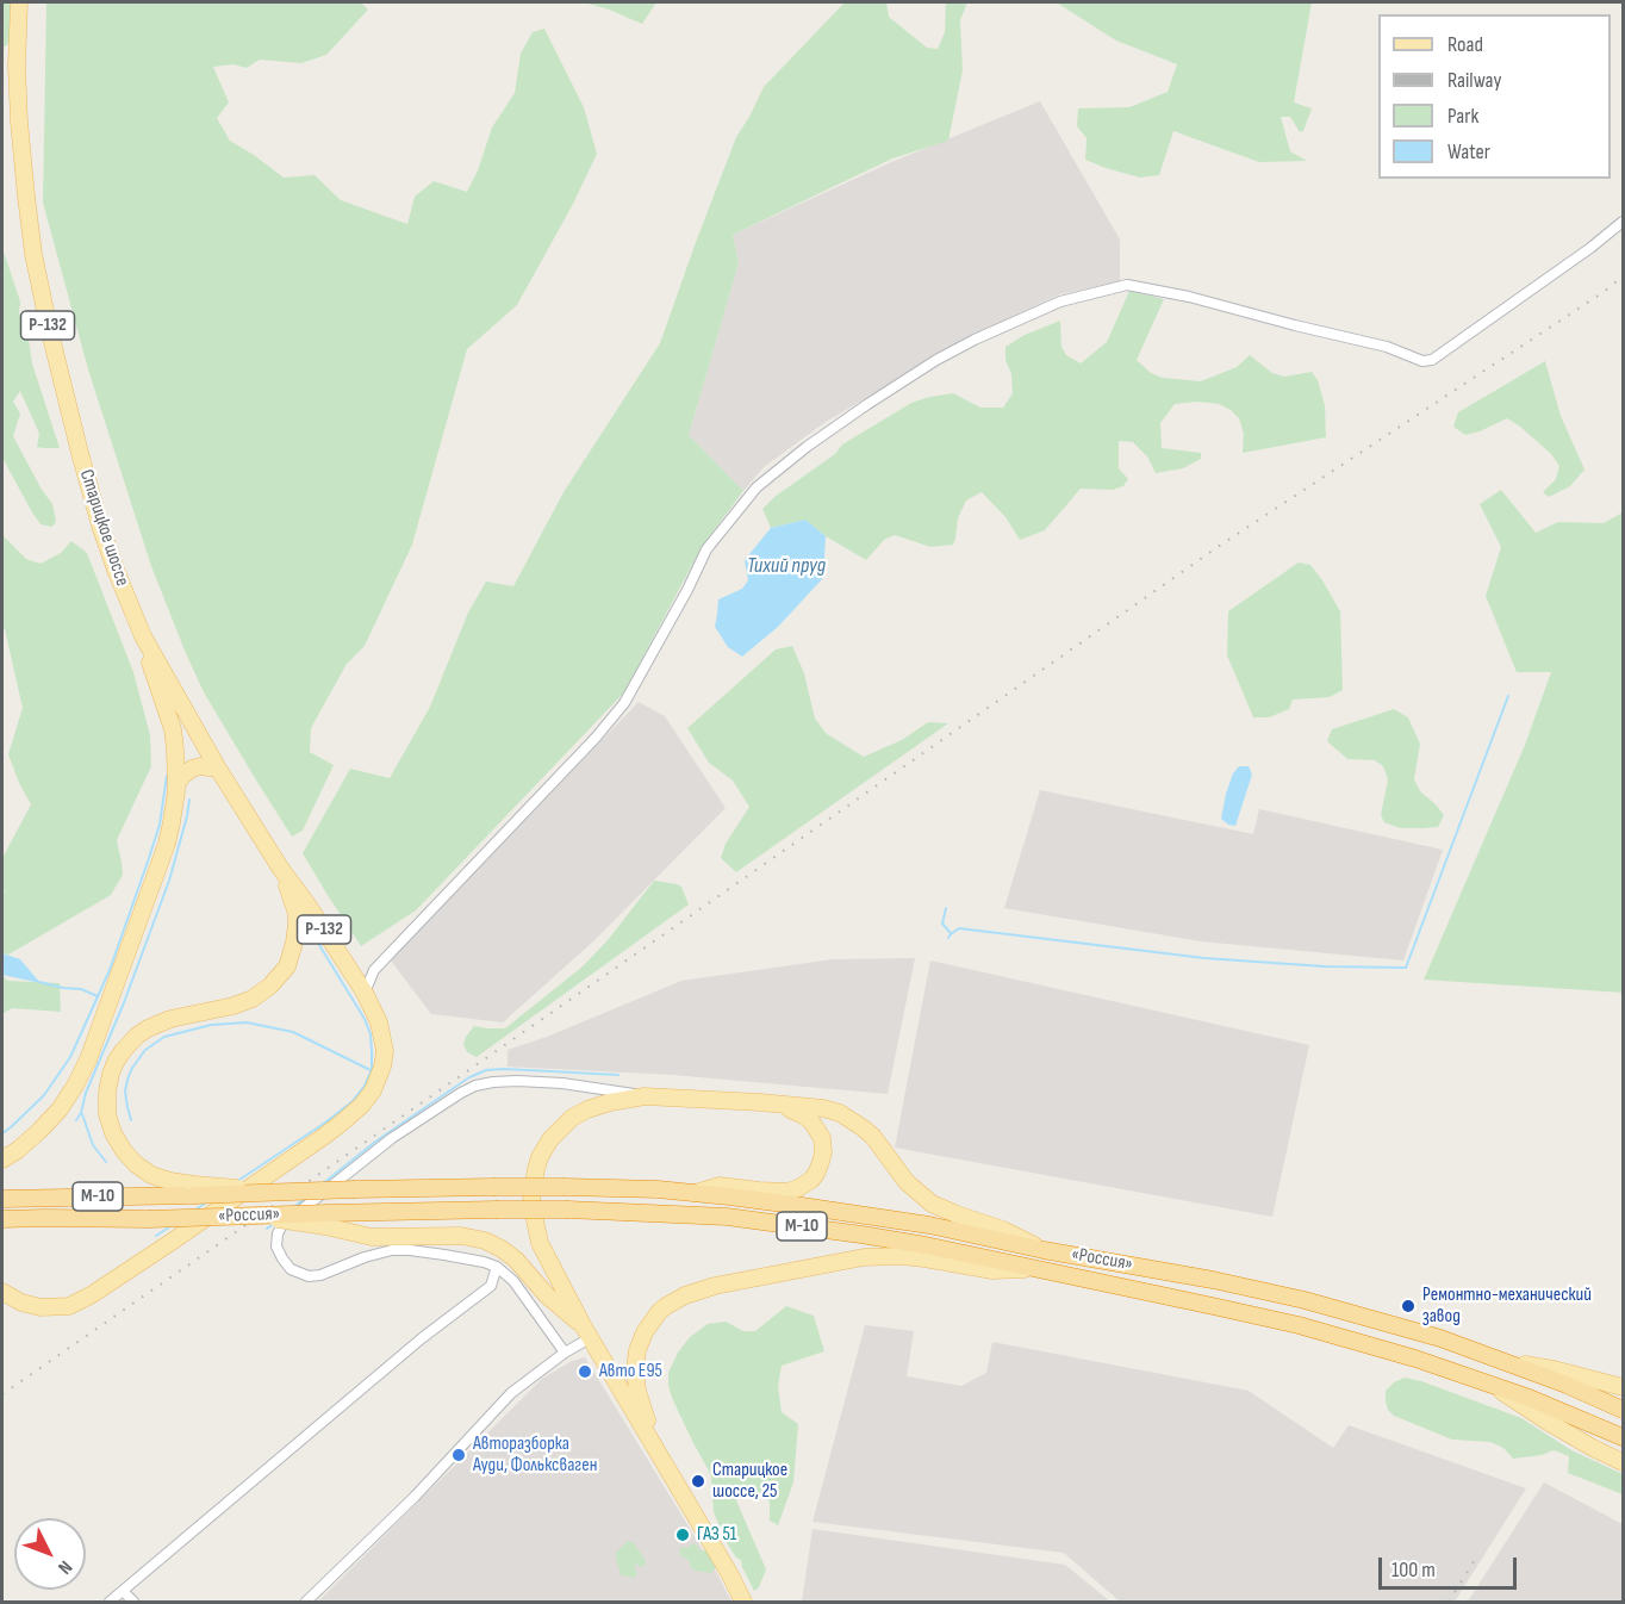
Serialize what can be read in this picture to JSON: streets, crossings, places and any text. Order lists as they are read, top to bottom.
{
  "streets": {
    "highway": ["М-10", "«Россия»"],
    "main road": ["Р-132", "Старицкое шоссе"]
  },
  "water": ["Тихий пруд"],
  "places": [
    "Ремонтно-механический завод",
    "Авто E95",
    "Авторазборка Ауди, Фольксваген",
    "Старицкое шоссе, 25",
    "ГАЗ 51"
  ],
  "legend": [
    "Road",
    "Railway",
    "Park",
    "Water"
  ],
  "scale_bar": "100 m",
  "north": "bottom right"
}
